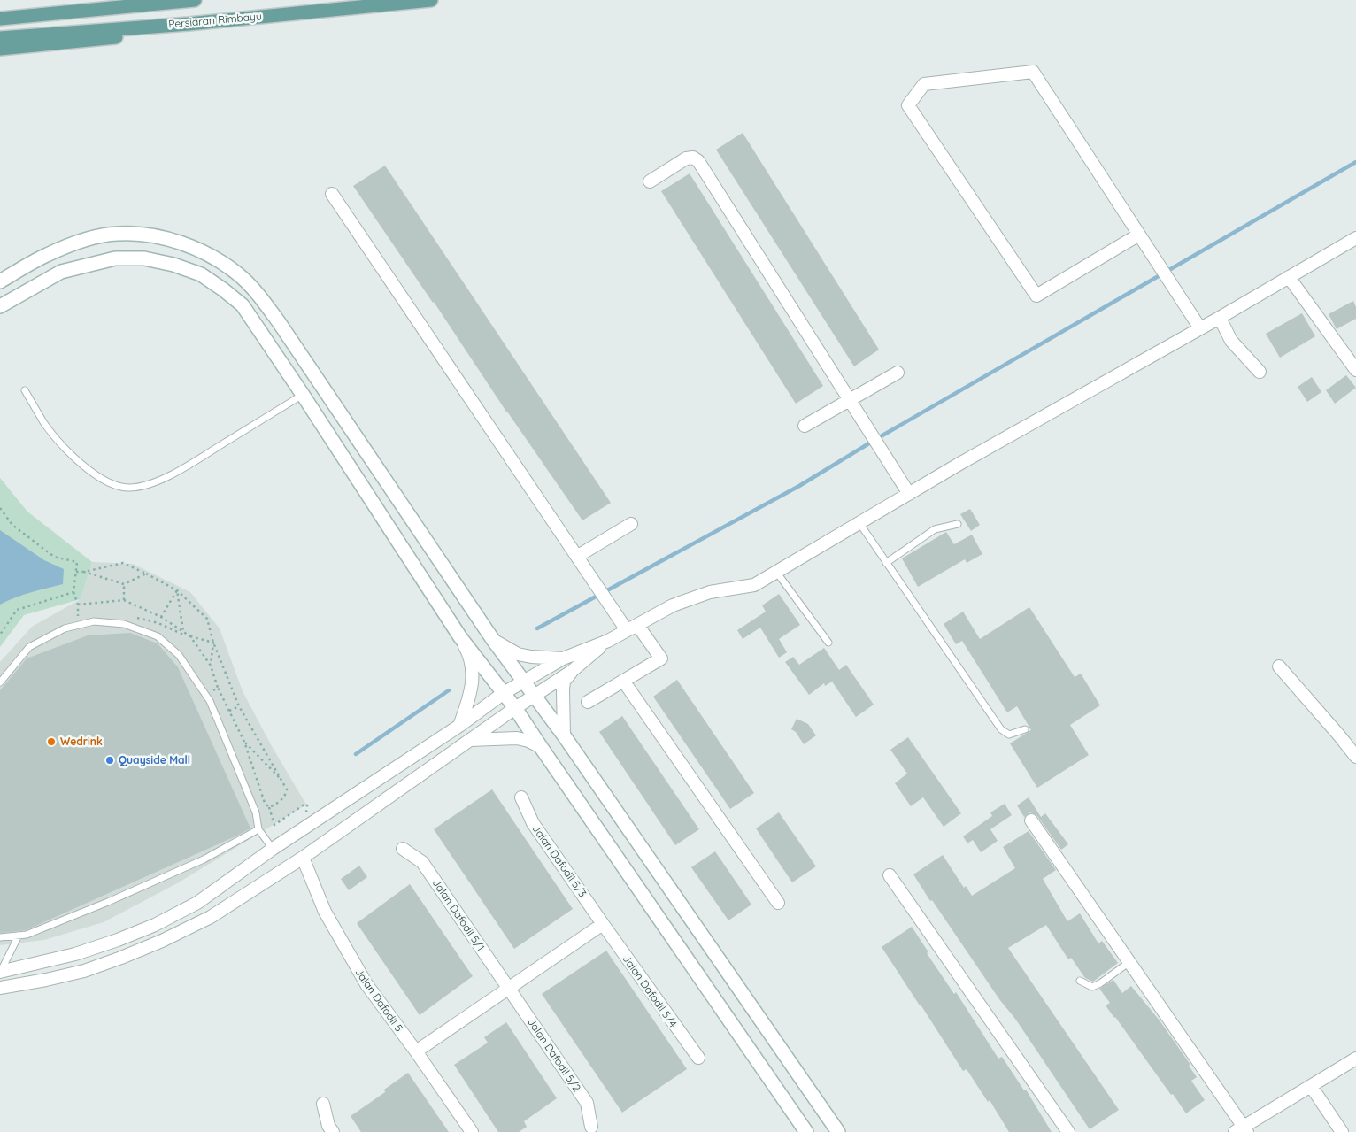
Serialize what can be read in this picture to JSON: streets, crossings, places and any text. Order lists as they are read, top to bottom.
{
  "streets": {
    "main road": ["Persiaran Rimbayu"],
    "street": [
      "Jalan Dafodil 5/3",
      "Jalan Dafodil 5/1",
      "Jalan Dafodil 5/4",
      "Jalan Dafodil 5",
      "Jalan Dafodil 5/2"
    ]
  },
  "crossings": [
    ["Jalan Dafodil 5/3", "Jalan Dafodil 5/4"],
    ["Jalan Dafodil 5/1", "Jalan Dafodil 5/2"]
  ],
  "places": ["Wedrink", "Quayside Mall"]
}
